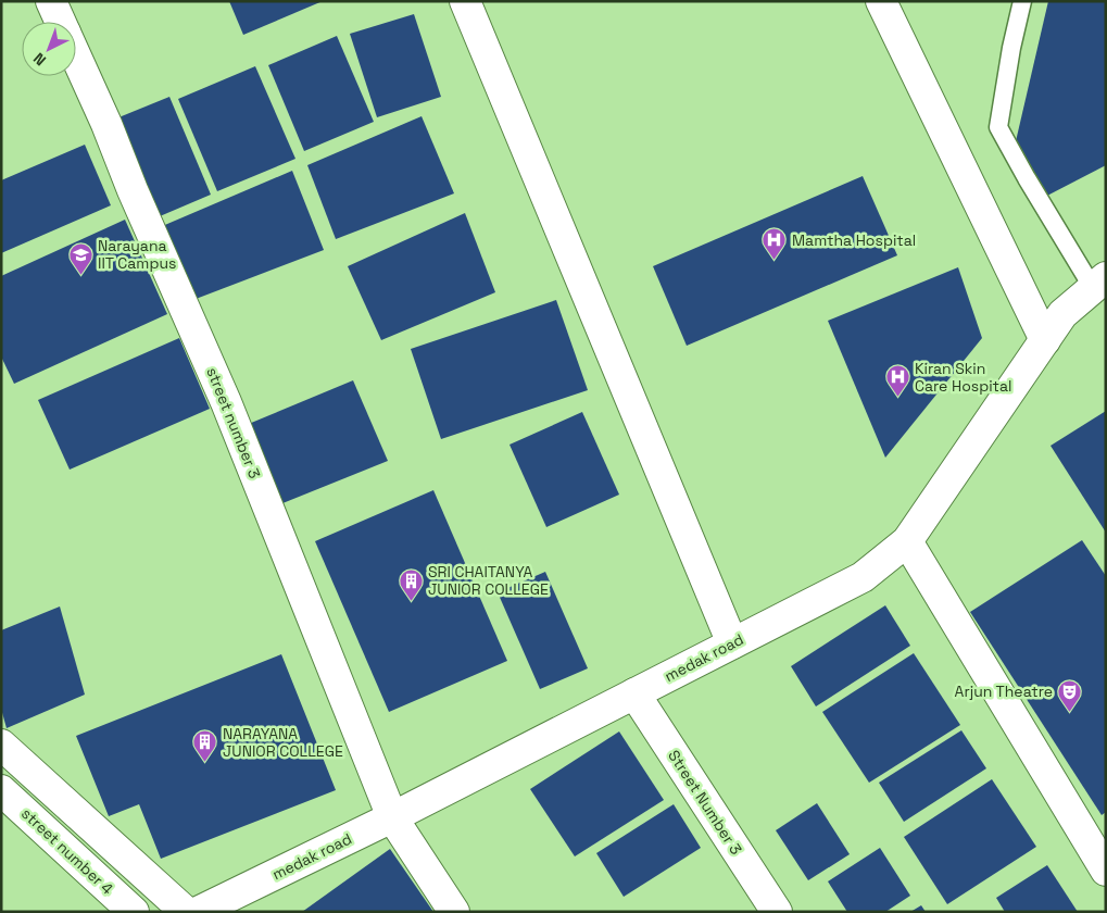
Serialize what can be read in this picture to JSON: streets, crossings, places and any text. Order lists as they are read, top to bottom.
{
  "streets": {
    "street": [
      "street number 3",
      "medak road",
      "Street Number 3",
      "street number 4"
    ]
  },
  "crossings": [
    ["street number 3", "medak road"],
    ["medak road", "Street Number 3"]
  ],
  "places": {
    "hospital": ["Mamtha Hospital", "Kiran Skin Care Hospital"],
    "school or university": ["Narayana IIT Campus"],
    "building": ["SRI CHAITANYA JUNIOR COLLEGE", "NARAYANA JUNIOR COLLEGE"],
    "theatre": ["Arjun Theatre"]
  },
  "north": "bottom left"
}
